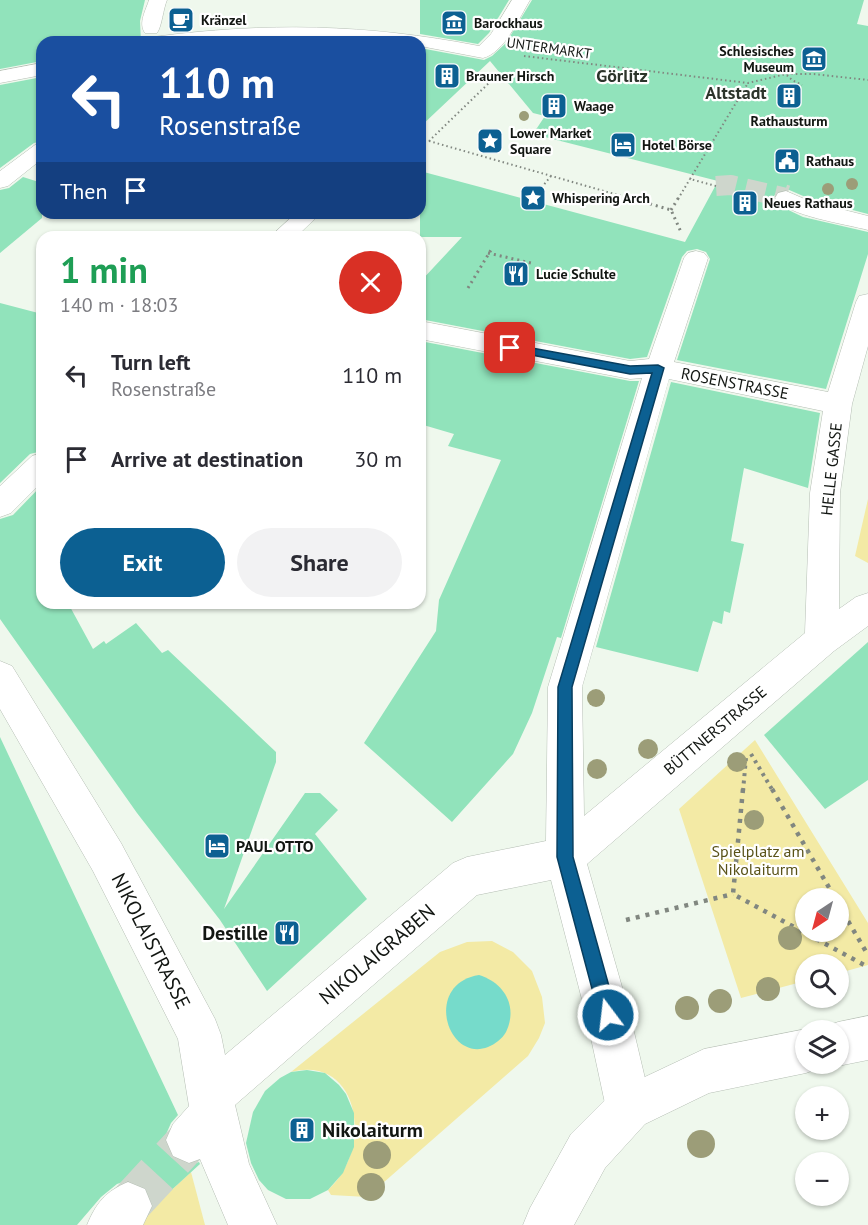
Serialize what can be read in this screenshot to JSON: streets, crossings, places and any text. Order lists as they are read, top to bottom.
{
  "streets": {
    "street": [
      "ROSENSTRASSE",
      "HELLE GASSE",
      "BÜTTNERSTRASSE",
      "NIKOLAISTRASSE",
      "NIKOLAIGRABEN"
    ],
    "path": ["UNTERMARKT"]
  },
  "crossings": [
    ["ROSENSTRASSE", "HELLE GASSE"],
    ["HELLE GASSE", "BÜTTNERSTRASSE"],
    ["BÜTTNERSTRASSE", "NIKOLAIGRABEN"],
    ["NIKOLAISTRASSE", "NIKOLAIGRABEN"]
  ],
  "districts": ["Görlitz", "Altstadt"],
  "parks": ["Spielplatz am Nikolaiturm"],
  "places": {
    "cafe": ["Kränzel"],
    "museum": ["Barockhaus", "Schlesisches Museum"],
    "building": [
      "Brauner Hirsch",
      "Rathausturm",
      "Waage",
      "Neues Rathaus",
      "Nikolaiturm"
    ],
    "place": ["Lower Market Square", "Whispering Arch"],
    "hotel": ["Hotel Börse", "PAUL OTTO"],
    "public building": ["Rathaus"],
    "restaurant": ["Lucie Schulte", "Destille"]
  },
  "north": "bottom left",
  "page": {
    "turn": ["110 m", "Rosenstraße"],
    "then": "Then",
    "heading": ["1 min", "140 m · 18:03"],
    "list": [
      {
        "name": "Turn left",
        "note": "Rosenstraße",
        "value": "110 m"
      },
      {
        "name": "Arrive at destination",
        "value": "30 m"
      }
    ],
    "buttons": ["Exit", "Share"],
    "map_buttons": ["+", "−"]
  }
}
